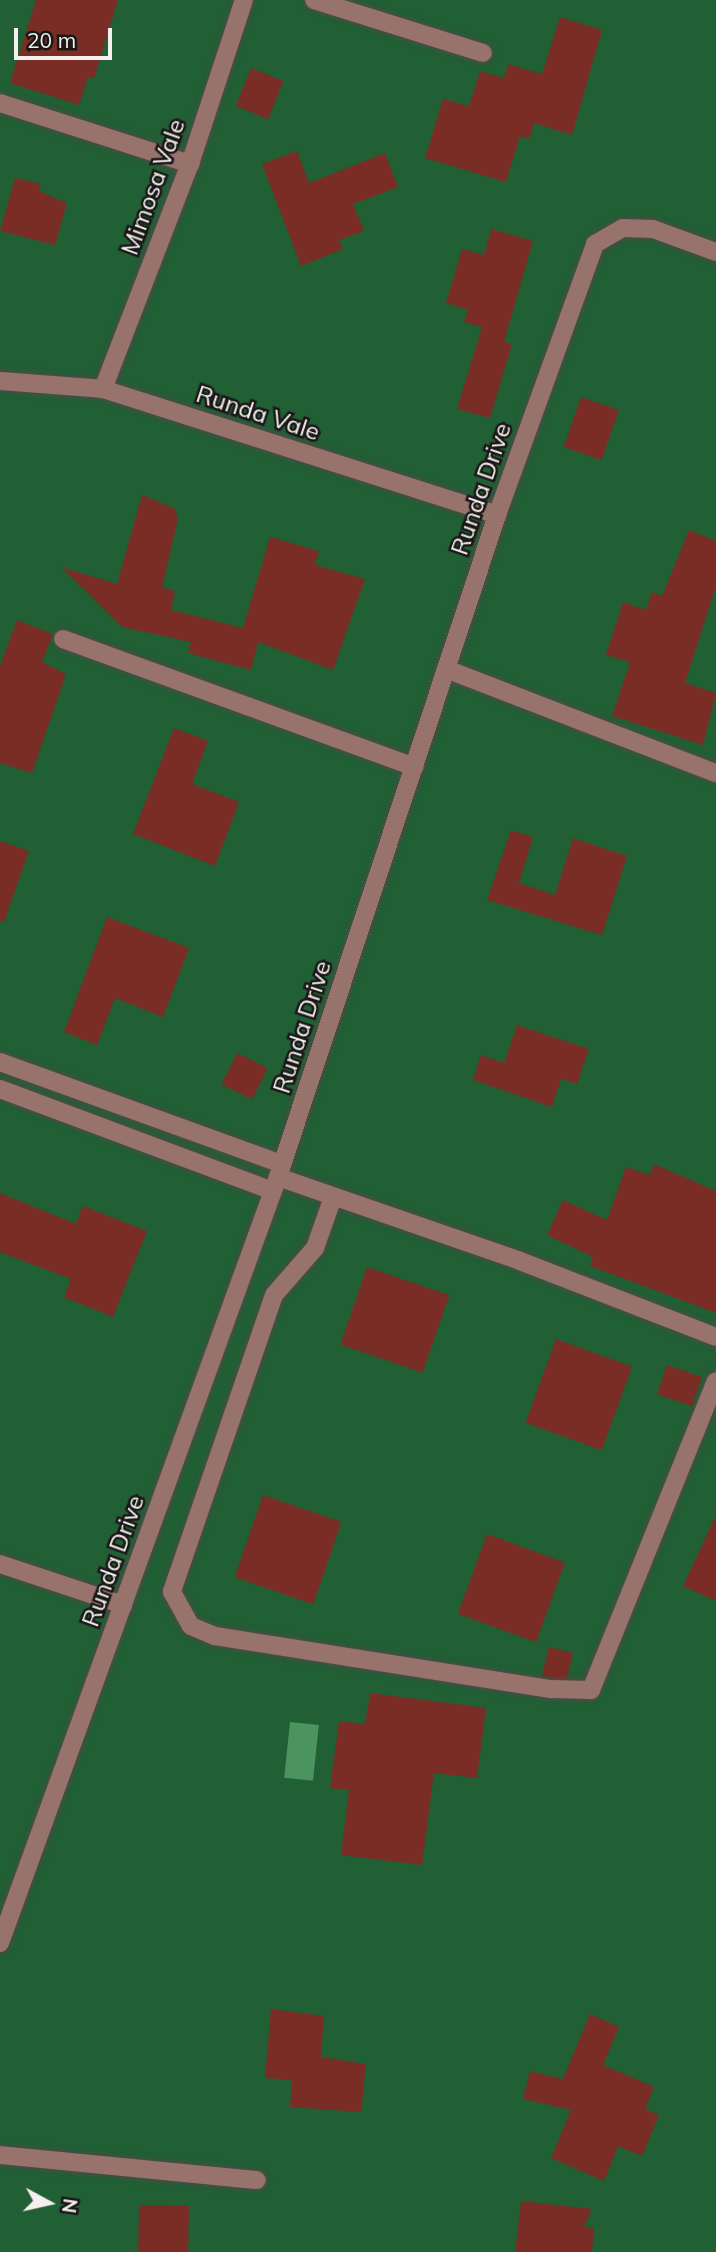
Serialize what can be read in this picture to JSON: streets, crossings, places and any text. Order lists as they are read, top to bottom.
{
  "streets": {
    "street": ["Mimosa Vale", "Runda Vale", "Runda Drive"]
  },
  "crossings": [
    ["Mimosa Vale", "Runda Vale"],
    ["Runda Vale", "Runda Drive"]
  ],
  "scale_bar": "20 m",
  "north": "right"
}
